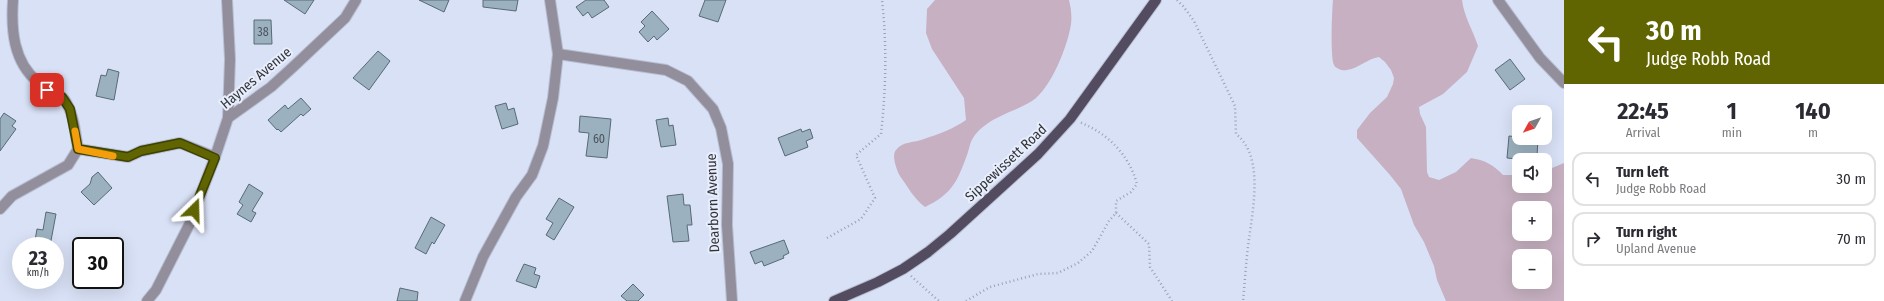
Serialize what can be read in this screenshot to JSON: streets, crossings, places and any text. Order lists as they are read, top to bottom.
{
  "streets": {
    "main road": ["Sippewissett Road"],
    "street": ["Haynes Avenue", "Dearborn Avenue"]
  },
  "house_numbers": ["38", "60"],
  "north": "bottom left",
  "page": {
    "turn": ["30 m", "Judge Robb Road"],
    "eta": [
      "22:45",
      "Arrival",
      "1",
      "min",
      "140",
      "m"
    ],
    "map_buttons": ["+", "−"],
    "list": [
      {
        "name": "Turn left",
        "note": "Judge Robb Road",
        "value": "30 m"
      },
      {
        "name": "Turn right",
        "note": "Upland Avenue",
        "value": "70 m"
      }
    ],
    "speed": "23 km/h",
    "limit": "30"
  }
}
